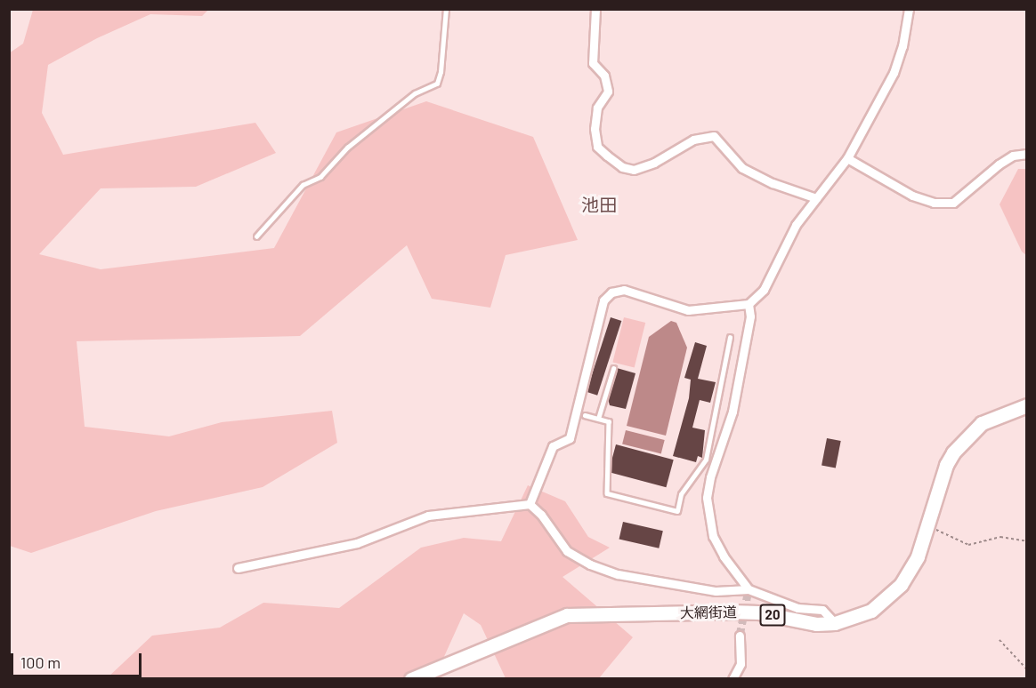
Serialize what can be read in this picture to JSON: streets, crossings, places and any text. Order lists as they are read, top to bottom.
{
  "streets": {
    "main road": ["大網街道", "20"]
  },
  "districts": ["池田"],
  "scale_bar": "100 m"
}
